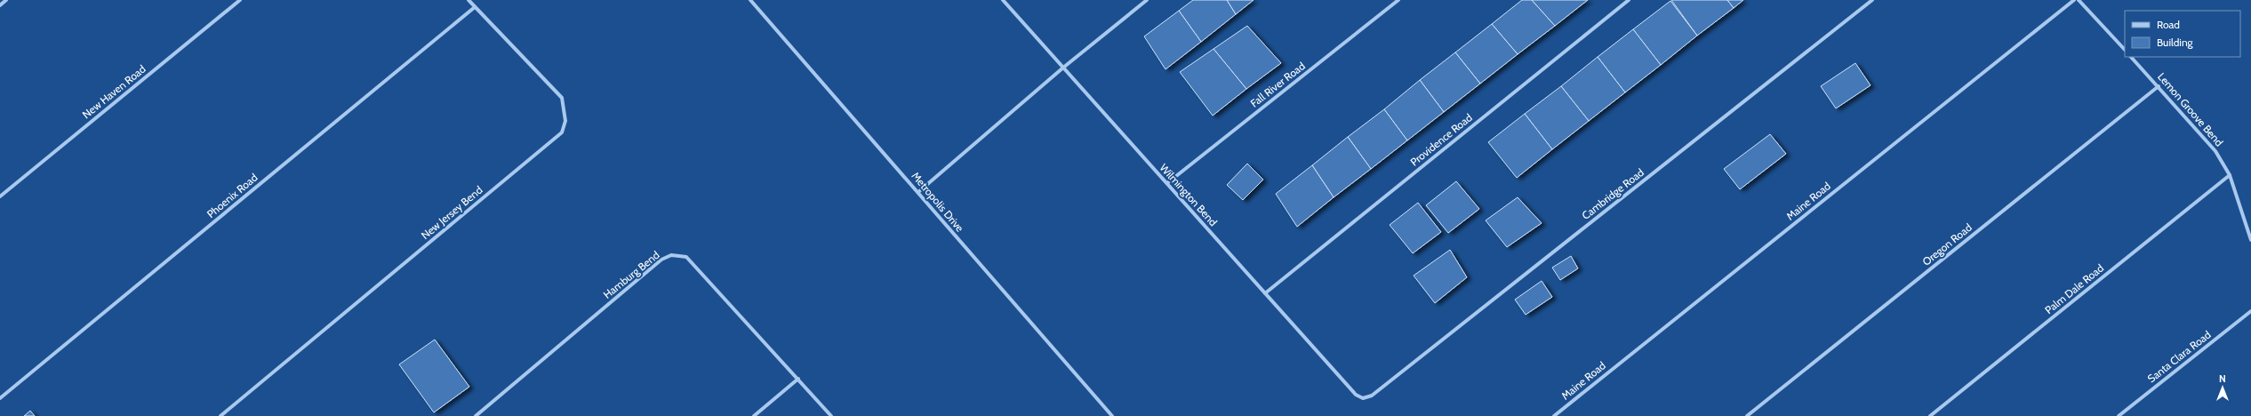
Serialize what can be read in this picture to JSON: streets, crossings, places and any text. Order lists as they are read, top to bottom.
{
  "streets": {
    "street": [
      "Fall River Road",
      "New Haven Road",
      "Lemon Groove Bend",
      "Providence Road",
      "Cambridge Road",
      "Wilmington Bend",
      "Phoenix Road",
      "Maine Road",
      "Metropolis Drive",
      "New Jersey Bend",
      "Oregon Road",
      "Hamburg Bend",
      "Palm Dale Road",
      "Santa Clara Road"
    ]
  },
  "crossings": [
    ["Fall River Road", "Wilmington Bend"],
    ["Lemon Groove Bend", "Oregon Road"],
    ["Lemon Groove Bend", "Palm Dale Road"],
    ["Providence Road", "Wilmington Bend"],
    ["Cambridge Road", "Wilmington Bend"],
    ["Phoenix Road", "New Jersey Bend"]
  ],
  "legend": ["Road", "Building"],
  "north": "top"
}
